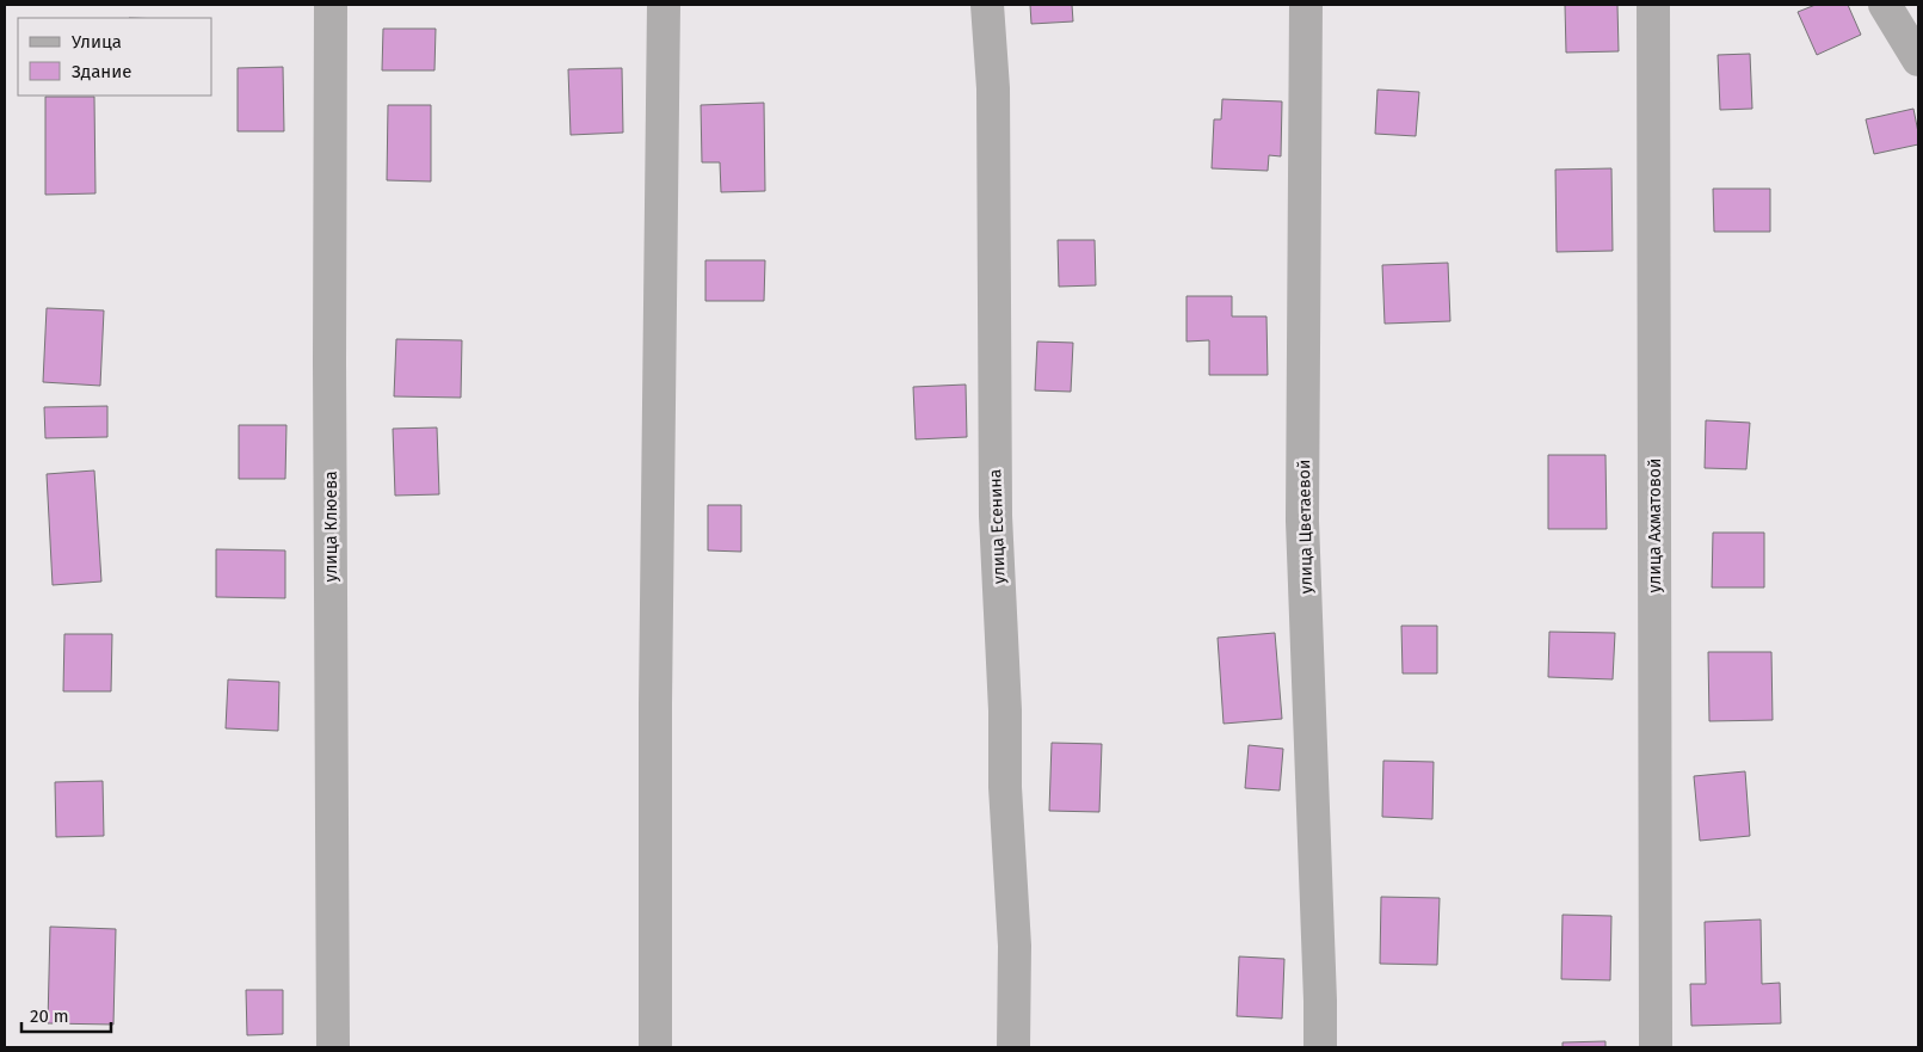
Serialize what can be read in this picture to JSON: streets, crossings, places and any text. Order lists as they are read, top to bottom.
{
  "streets": {
    "street": [
      "улица Ахматовой",
      "улица Клюева",
      "улица Есенина",
      "улица Цветаевой"
    ]
  },
  "legend": ["Улица", "Здание"],
  "scale_bar": "20 m"
}
